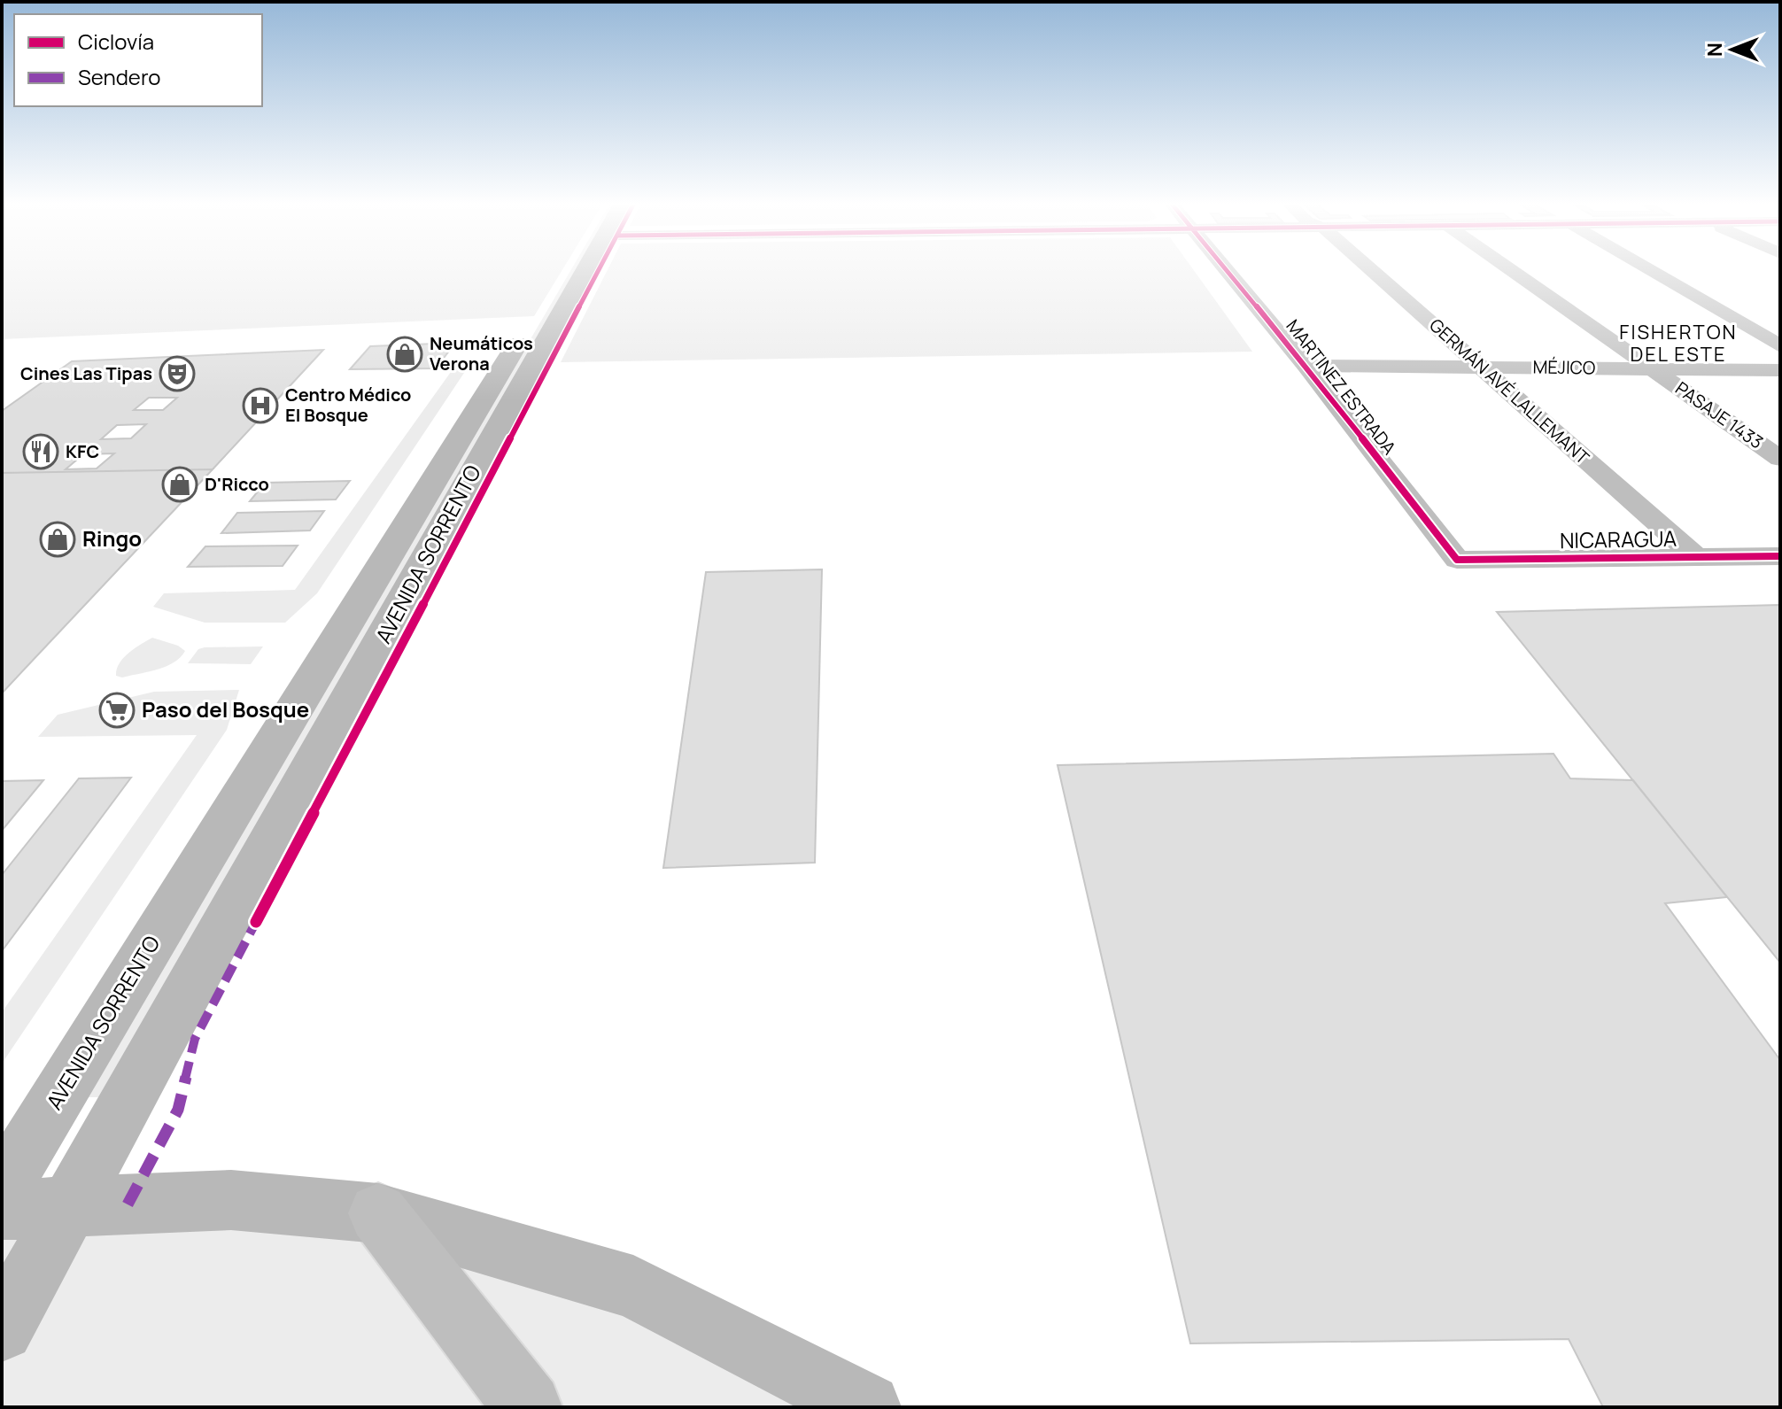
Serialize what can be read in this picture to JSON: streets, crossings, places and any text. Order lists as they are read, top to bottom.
{
  "streets": {
    "main road": ["AVENIDA SORRENTO"],
    "street": [
      "MÉJICO",
      "MARTINEZ ESTRADA",
      "GERMÁN AVÉ LALLEMANT",
      "PASAJE 1433",
      "NICARAGUA"
    ]
  },
  "crossings": [
    ["MÉJICO", "MARTINEZ ESTRADA"],
    ["MÉJICO", "GERMÁN AVÉ LALLEMANT"],
    ["MÉJICO", "PASAJE 1433"],
    ["MARTINEZ ESTRADA", "NICARAGUA"],
    ["GERMÁN AVÉ LALLEMANT", "NICARAGUA"]
  ],
  "districts": ["FISHERTON DEL ESTE"],
  "places": {
    "shop": ["Neumáticos Verona", "D'Ricco", "Ringo"],
    "theatre": ["Cines Las Tipas"],
    "hospital": ["Centro Médico El Bosque"],
    "restaurant": ["KFC"],
    "supermarket": ["Paso del Bosque"]
  },
  "legend": ["Ciclovía", "Sendero"],
  "north": "left"
}
